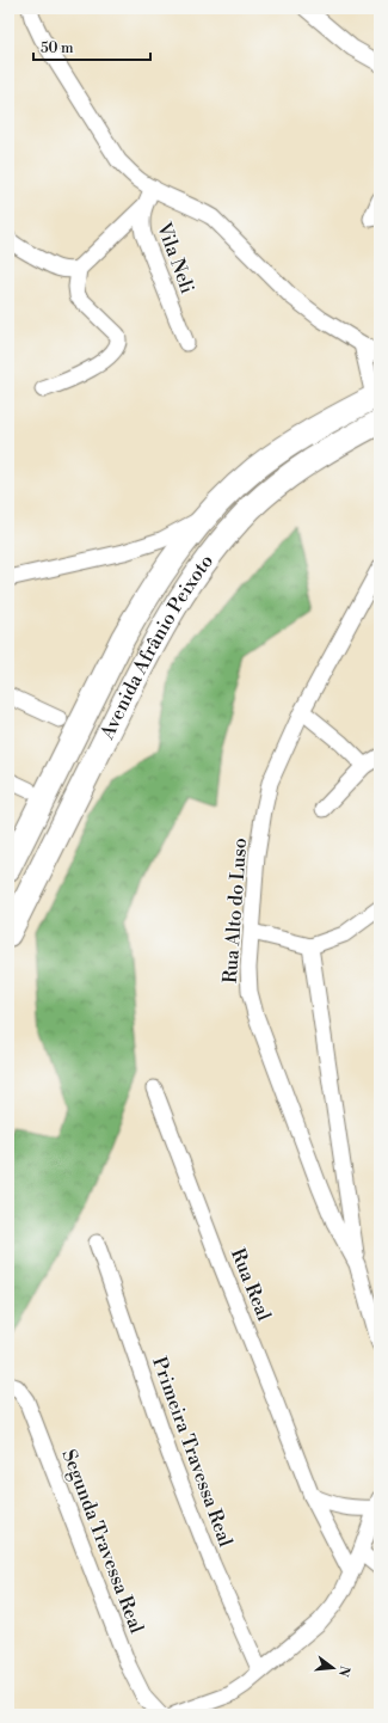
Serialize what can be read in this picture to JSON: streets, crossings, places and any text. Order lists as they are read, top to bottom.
{
  "streets": {
    "main road": ["Avenida Afrânio Peixoto"],
    "street": [
      "Vila Neli",
      "Rua Alto do Luso",
      "Rua Real",
      "Primeira Travessa Real",
      "Segunda Travessa Real"
    ]
  },
  "scale_bar": "50 m",
  "north": "right"
}
